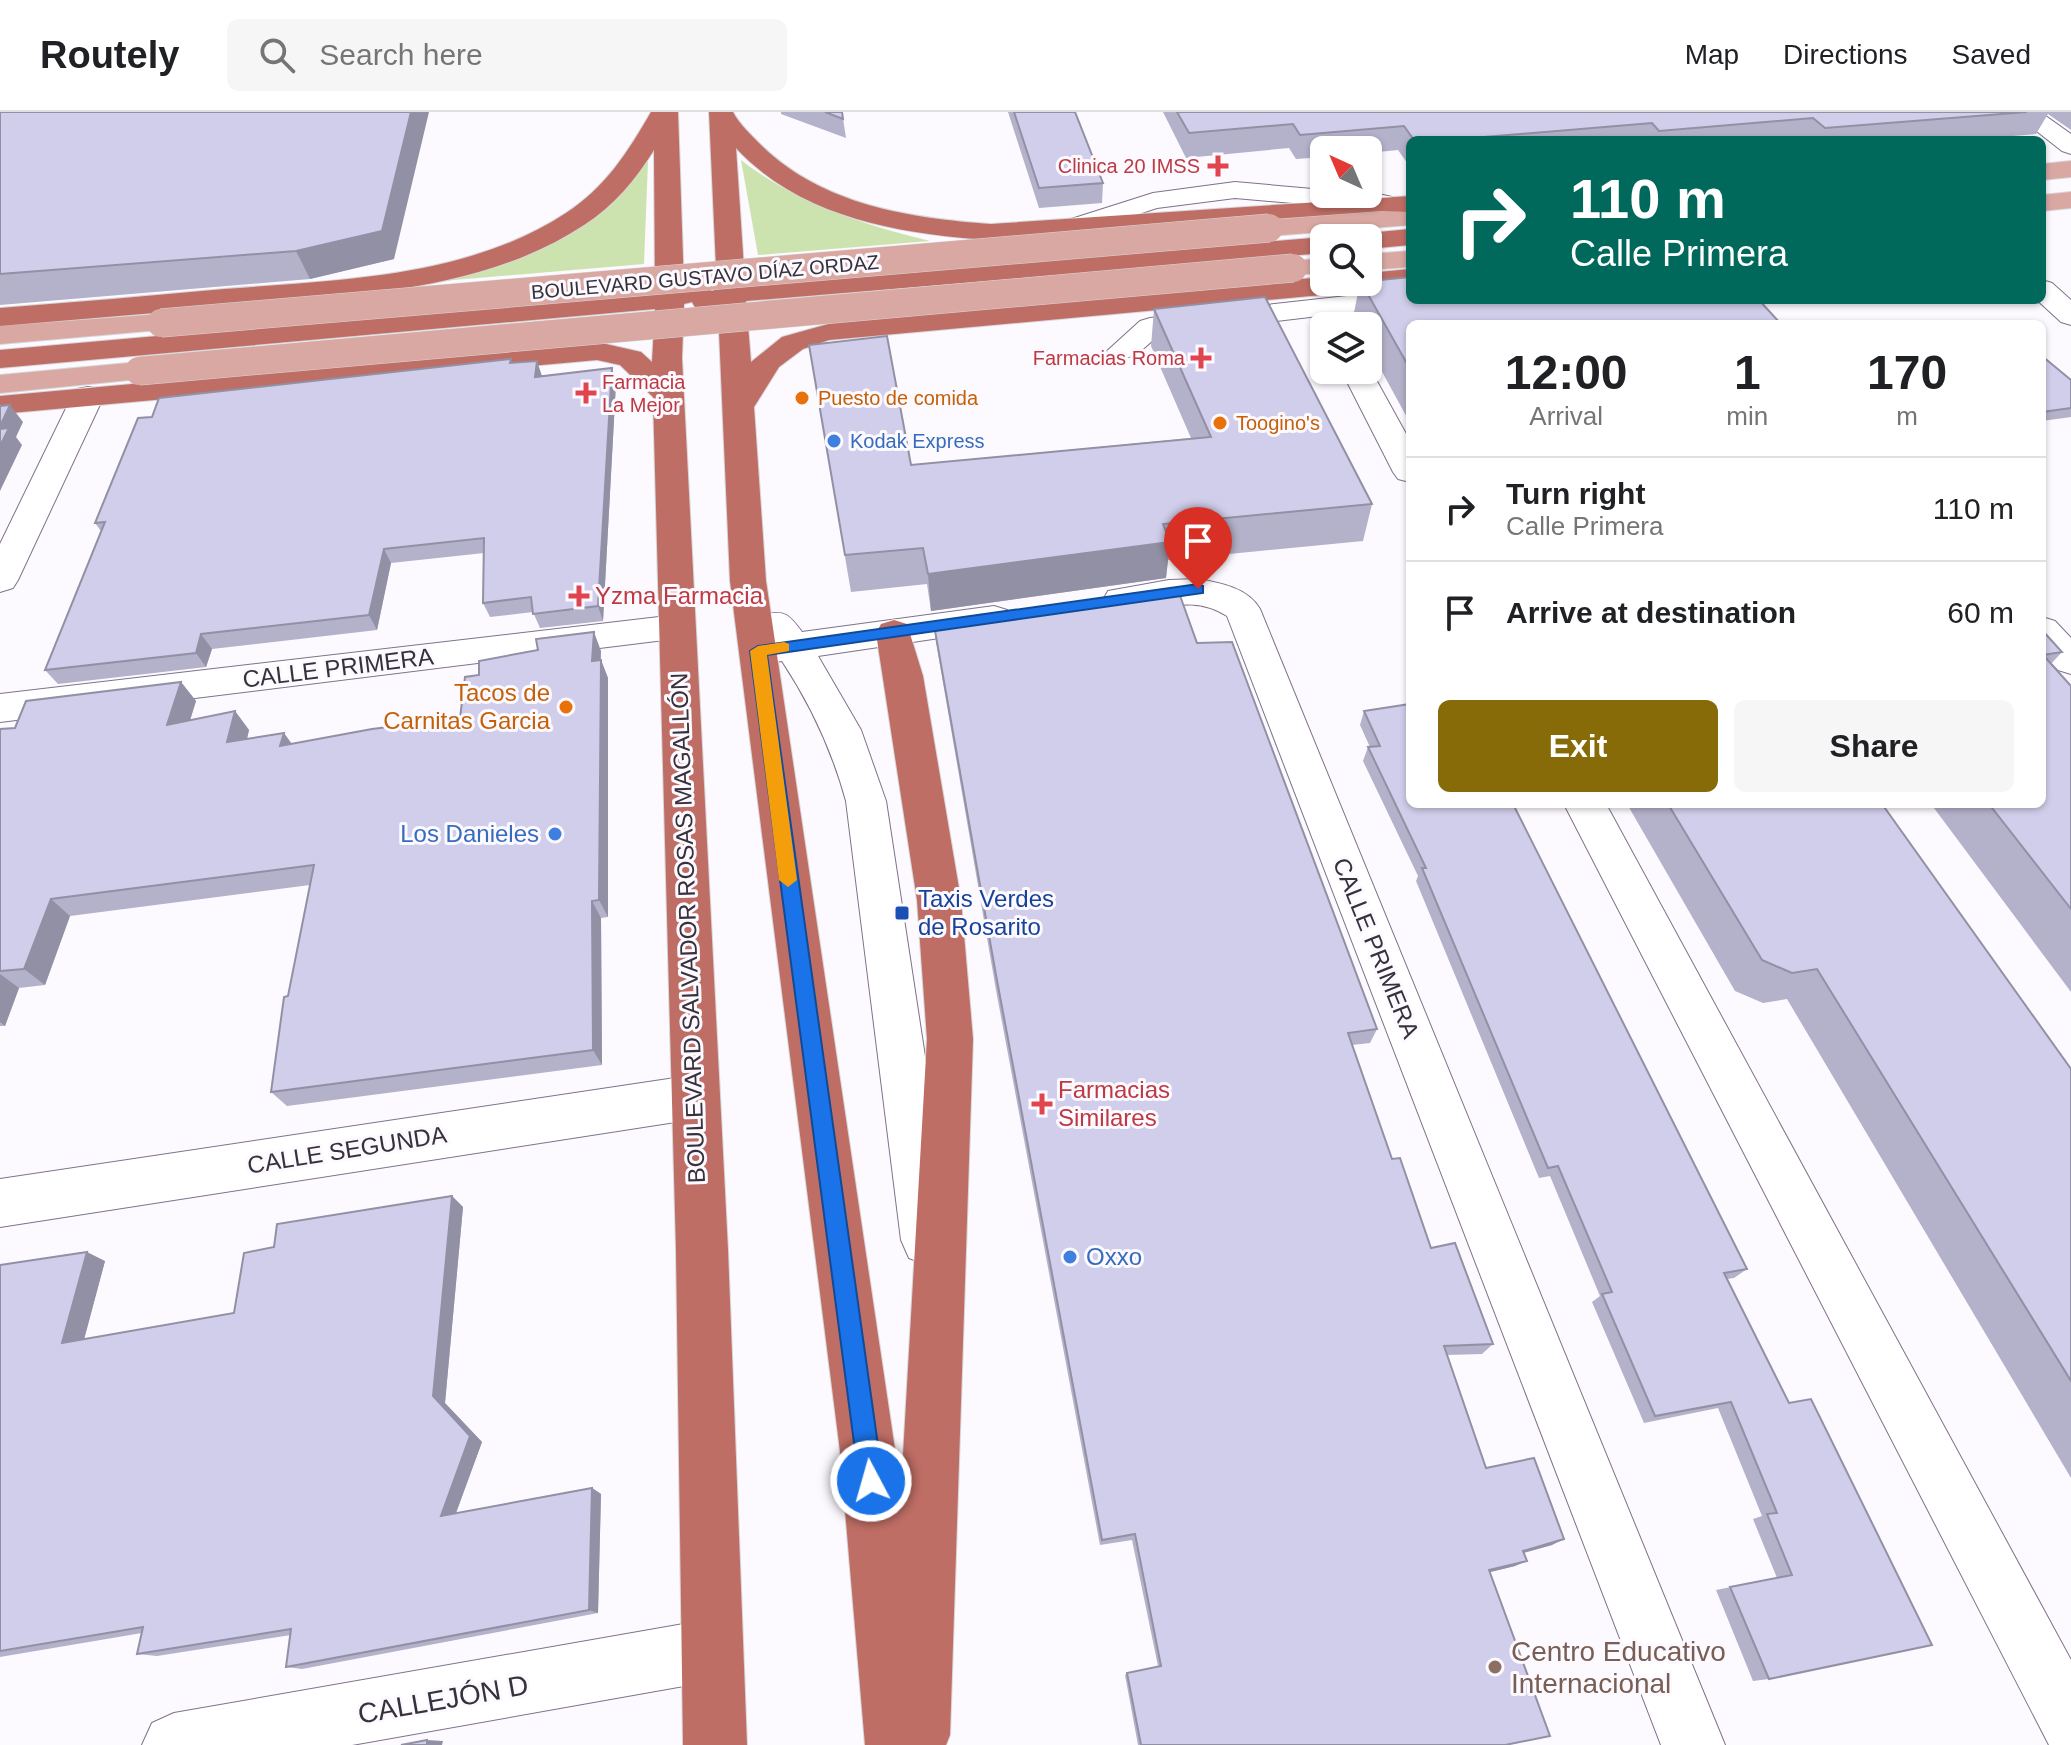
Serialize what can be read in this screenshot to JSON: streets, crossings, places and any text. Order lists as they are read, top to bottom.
{
  "streets": {
    "highway": ["BOULEVARD SALVADOR ROSAS MAGALLÓN"],
    "main road": ["BOULEVARD GUSTAVO DÍAZ ORDAZ"],
    "street": ["CALLE PRIMERA", "CALLE SEGUNDA", "CALLEJÓN D"]
  },
  "crossings": [
    ["CALLE PRIMERA", "BOULEVARD SALVADOR ROSAS MAGALLÓN"],
    ["BOULEVARD SALVADOR ROSAS MAGALLÓN", "CALLE SEGUNDA"],
    ["BOULEVARD SALVADOR ROSAS MAGALLÓN", "CALLEJÓN D"]
  ],
  "places": {
    "health": [
      "Clinica 20 IMSS",
      "Farmacias Roma",
      "Farmacia La Mejor",
      "Yzma Farmacia",
      "Farmacias Similares"
    ],
    "other": [
      "Puesto de comida",
      "Toogino's",
      "Kodak Express",
      "Tacos de Carnitas Garcia",
      "Los Danieles",
      "Oxxo",
      "Centro Educativo Internacional"
    ],
    "transit": ["Taxis Verdes de Rosarito"]
  },
  "north": "top left",
  "page": {
    "header": "Routely",
    "search": "Search here",
    "nav": ["Map", "Directions", "Saved"],
    "turn": ["110 m", "Calle Primera"],
    "eta": [
      "12:00",
      "Arrival",
      "1",
      "min",
      "170",
      "m"
    ],
    "list": [
      {
        "name": "Turn right",
        "note": "Calle Primera",
        "value": "110 m"
      },
      {
        "name": "Arrive at destination",
        "value": "60 m"
      }
    ],
    "buttons": ["Exit", "Share"]
  }
}
